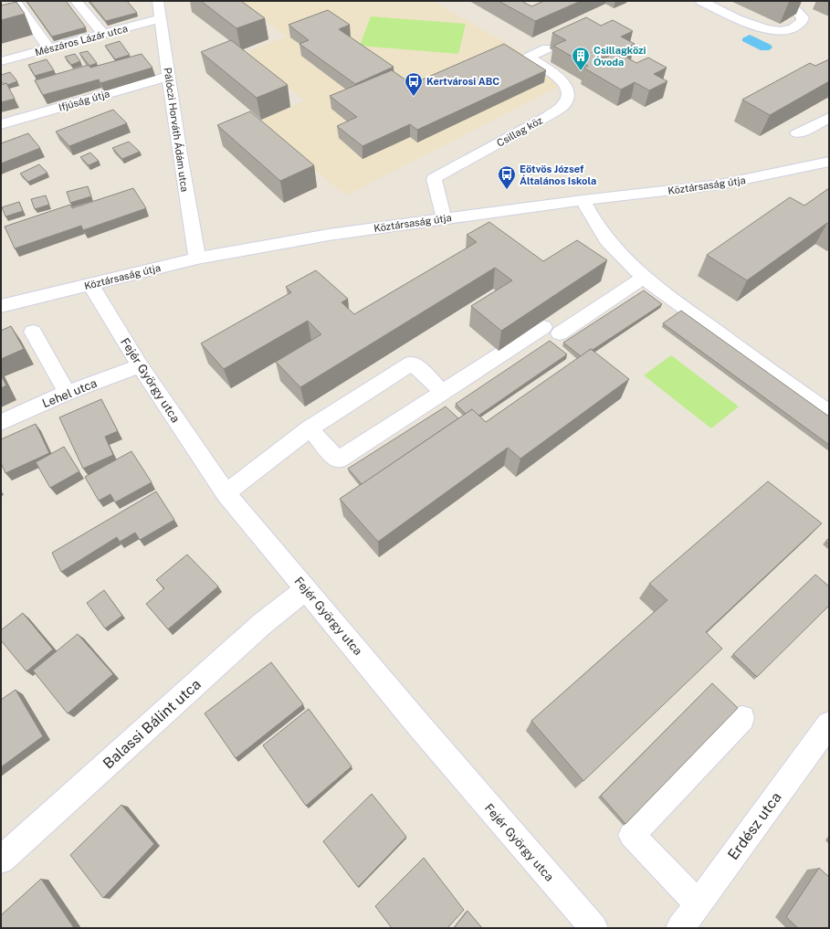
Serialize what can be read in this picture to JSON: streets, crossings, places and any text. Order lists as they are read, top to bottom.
{
  "streets": {
    "street": [
      "Mészáros Lázár utca",
      "Ifjúság útja",
      "Pálóczi Horváth Ádám utca",
      "Csillag köz",
      "Köztársaság útja",
      "Fejér György utca",
      "Lehel utca",
      "Balassi Bálint utca",
      "Erdész utca"
    ]
  },
  "crossings": [
    ["Mészáros Lázár utca", "Pálóczi Horváth Ádám utca"],
    ["Ifjúság útja", "Pálóczi Horváth Ádám utca"],
    ["Pálóczi Horváth Ádám utca", "Köztársaság útja"],
    ["Csillag köz", "Köztársaság útja"],
    ["Köztársaság útja", "Fejér György utca"],
    ["Fejér György utca", "Lehel utca"],
    ["Fejér György utca", "Balassi Bálint utca"]
  ],
  "places": {
    "building": ["Csillagközi Óvoda"],
    "bus stop": ["Kertvárosi ABC", "Eötvös József Általános Iskola"]
  }
}
